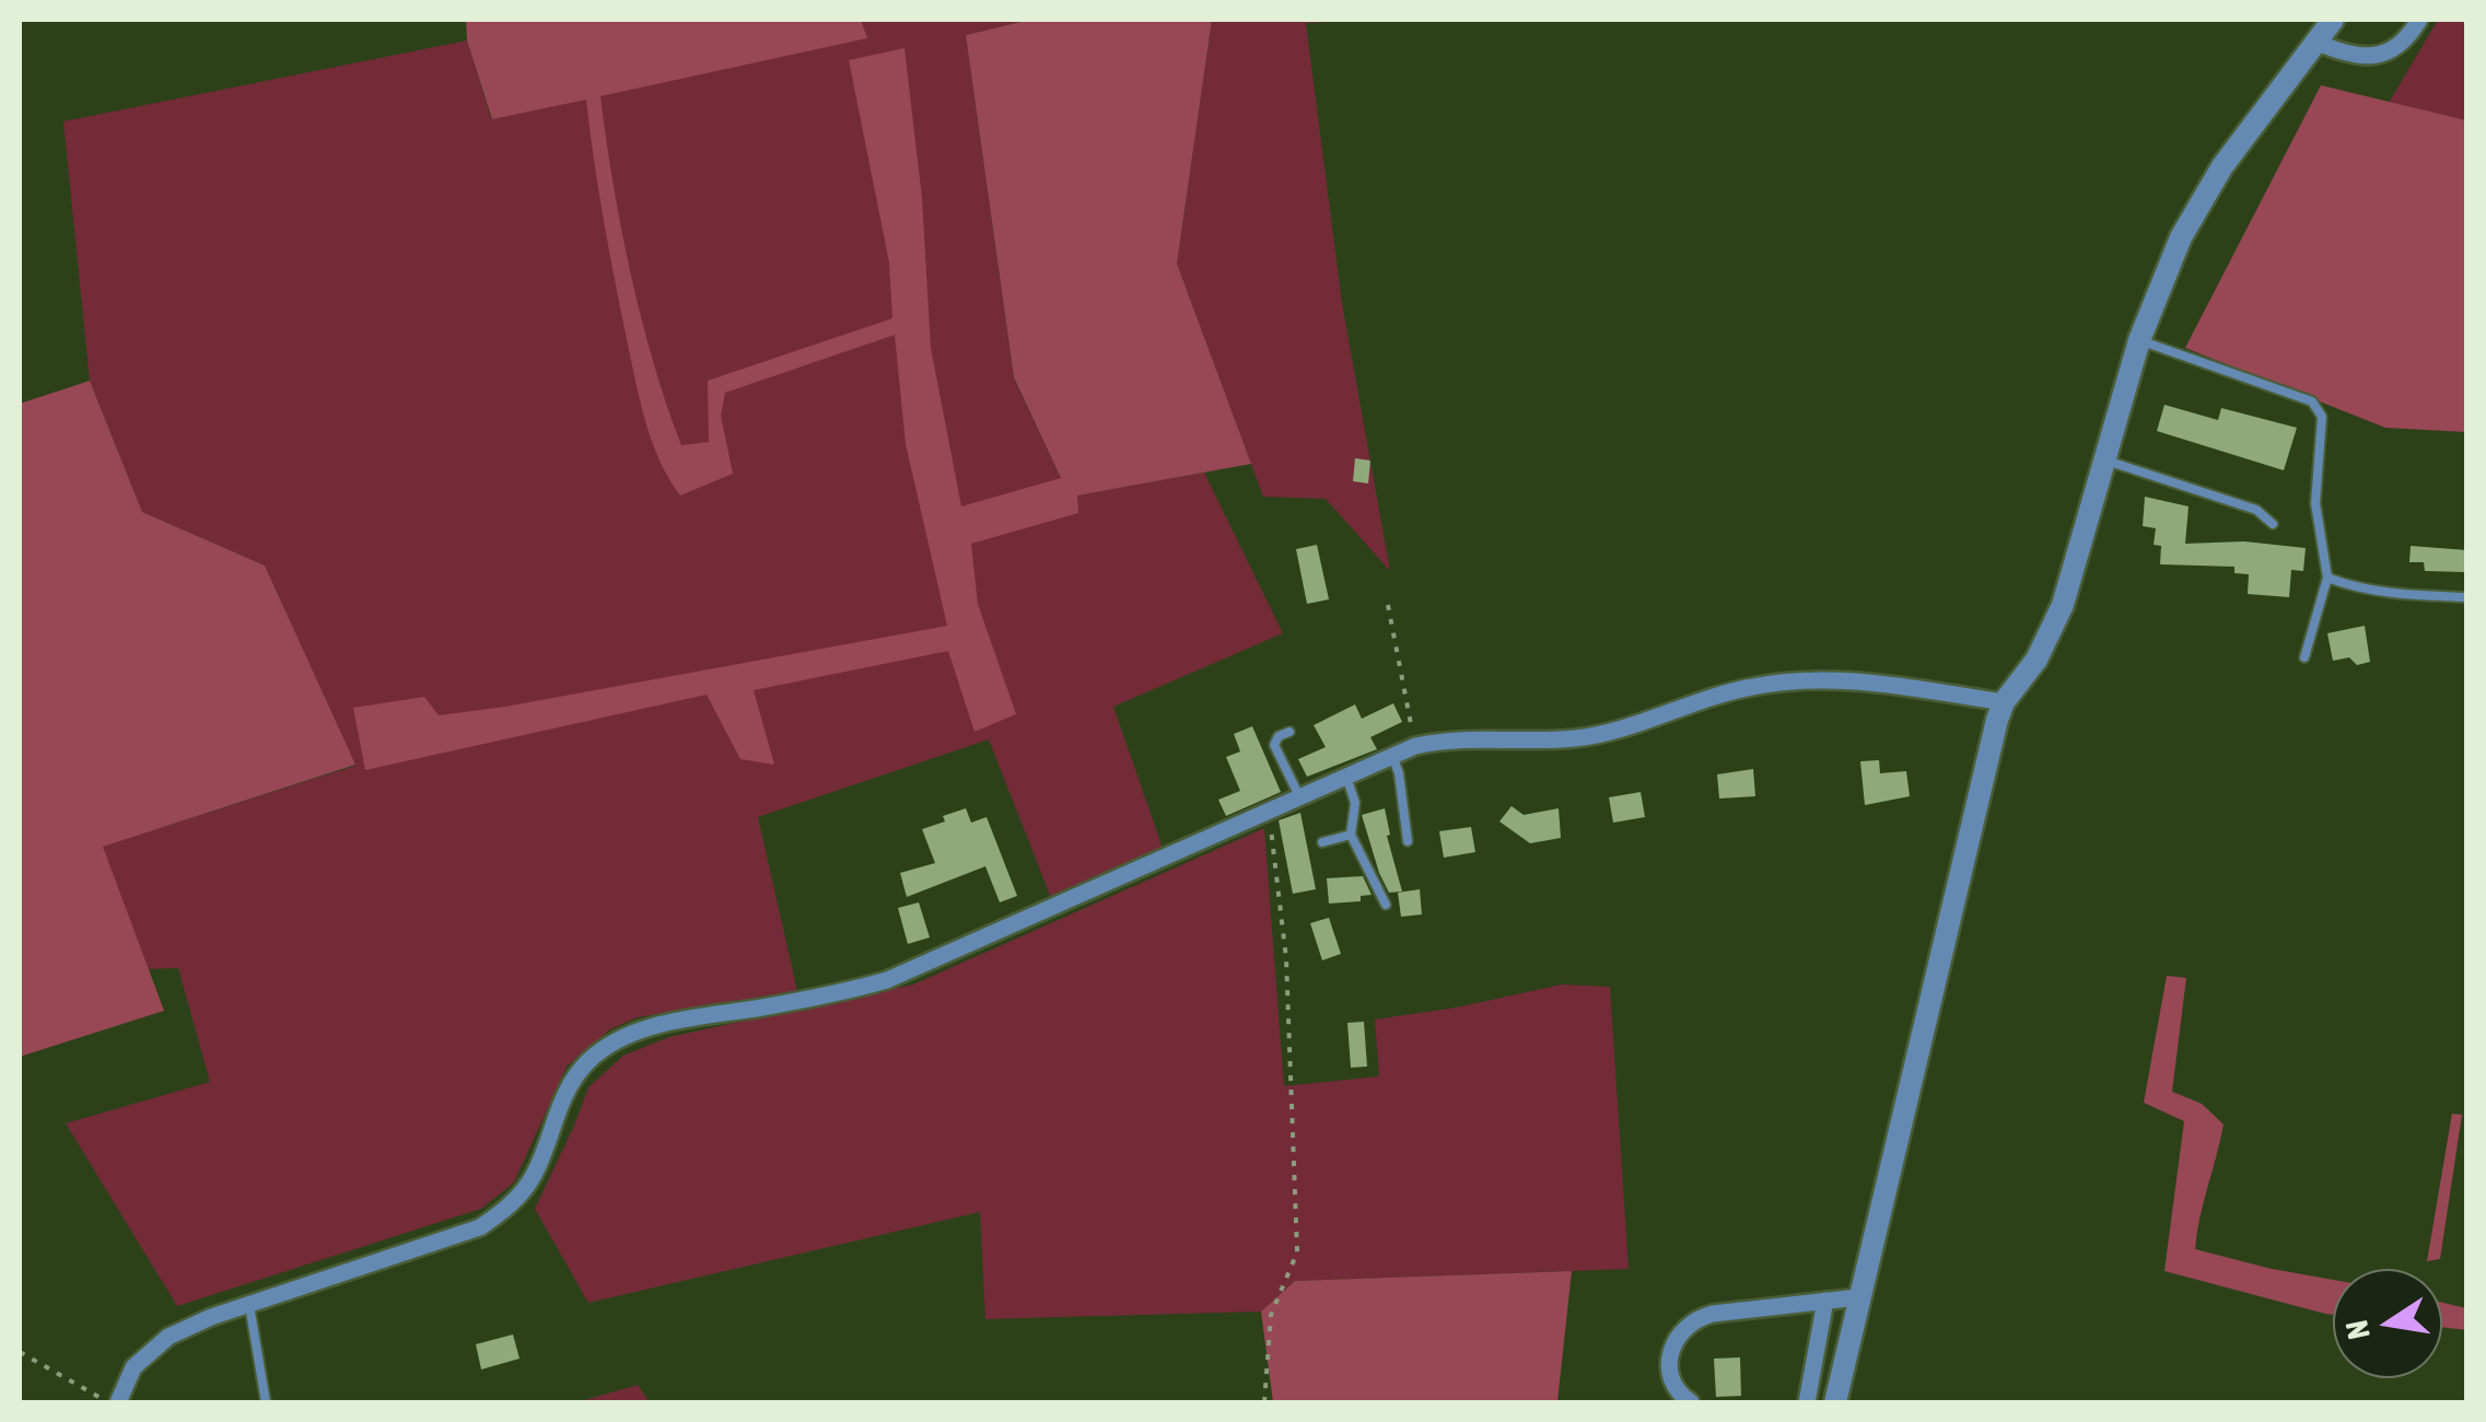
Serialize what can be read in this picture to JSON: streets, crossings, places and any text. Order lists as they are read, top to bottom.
{
  "north": "left"
}
